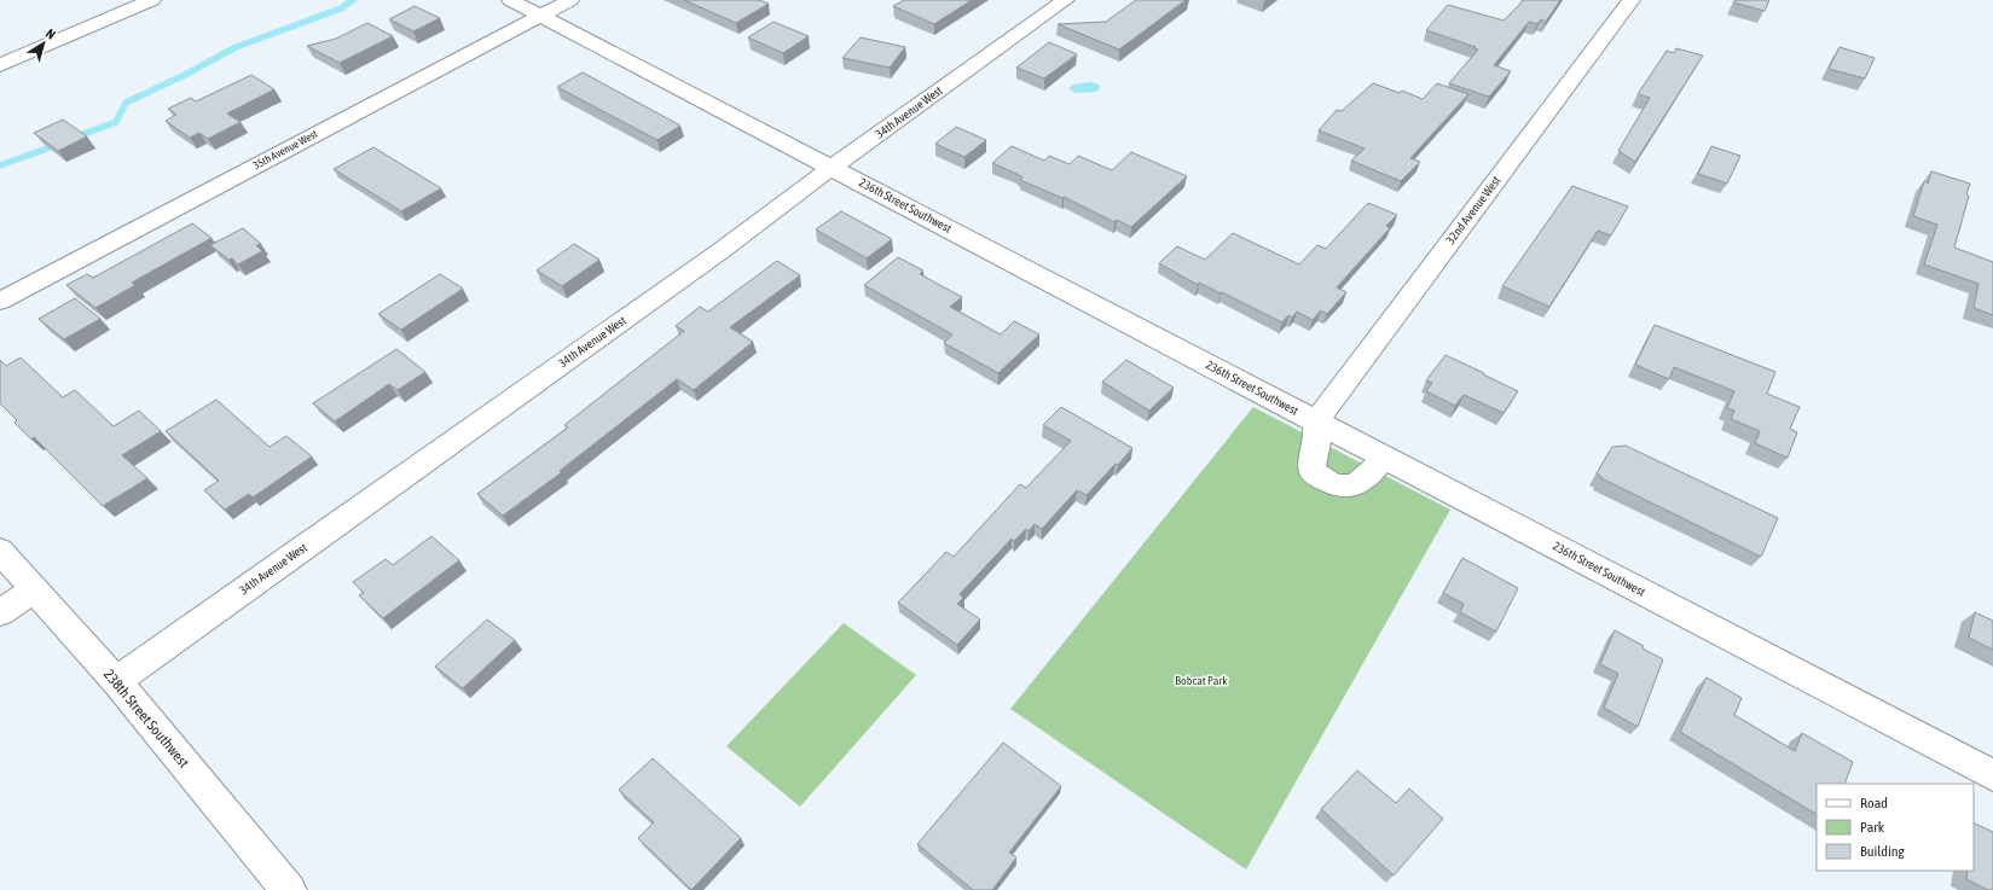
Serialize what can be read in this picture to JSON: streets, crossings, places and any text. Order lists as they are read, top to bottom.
{
  "streets": {
    "street": [
      "34th Avenue West",
      "35th Avenue West",
      "236th Street Southwest",
      "32nd Avenue West",
      "238th Street Southwest"
    ]
  },
  "crossings": [
    ["34th Avenue West", "236th Street Southwest"],
    ["34th Avenue West", "238th Street Southwest"],
    ["35th Avenue West", "236th Street Southwest"],
    ["236th Street Southwest", "32nd Avenue West"]
  ],
  "parks": ["Bobcat Park"],
  "legend": ["Road", "Park", "Building"],
  "north": "top right"
}
